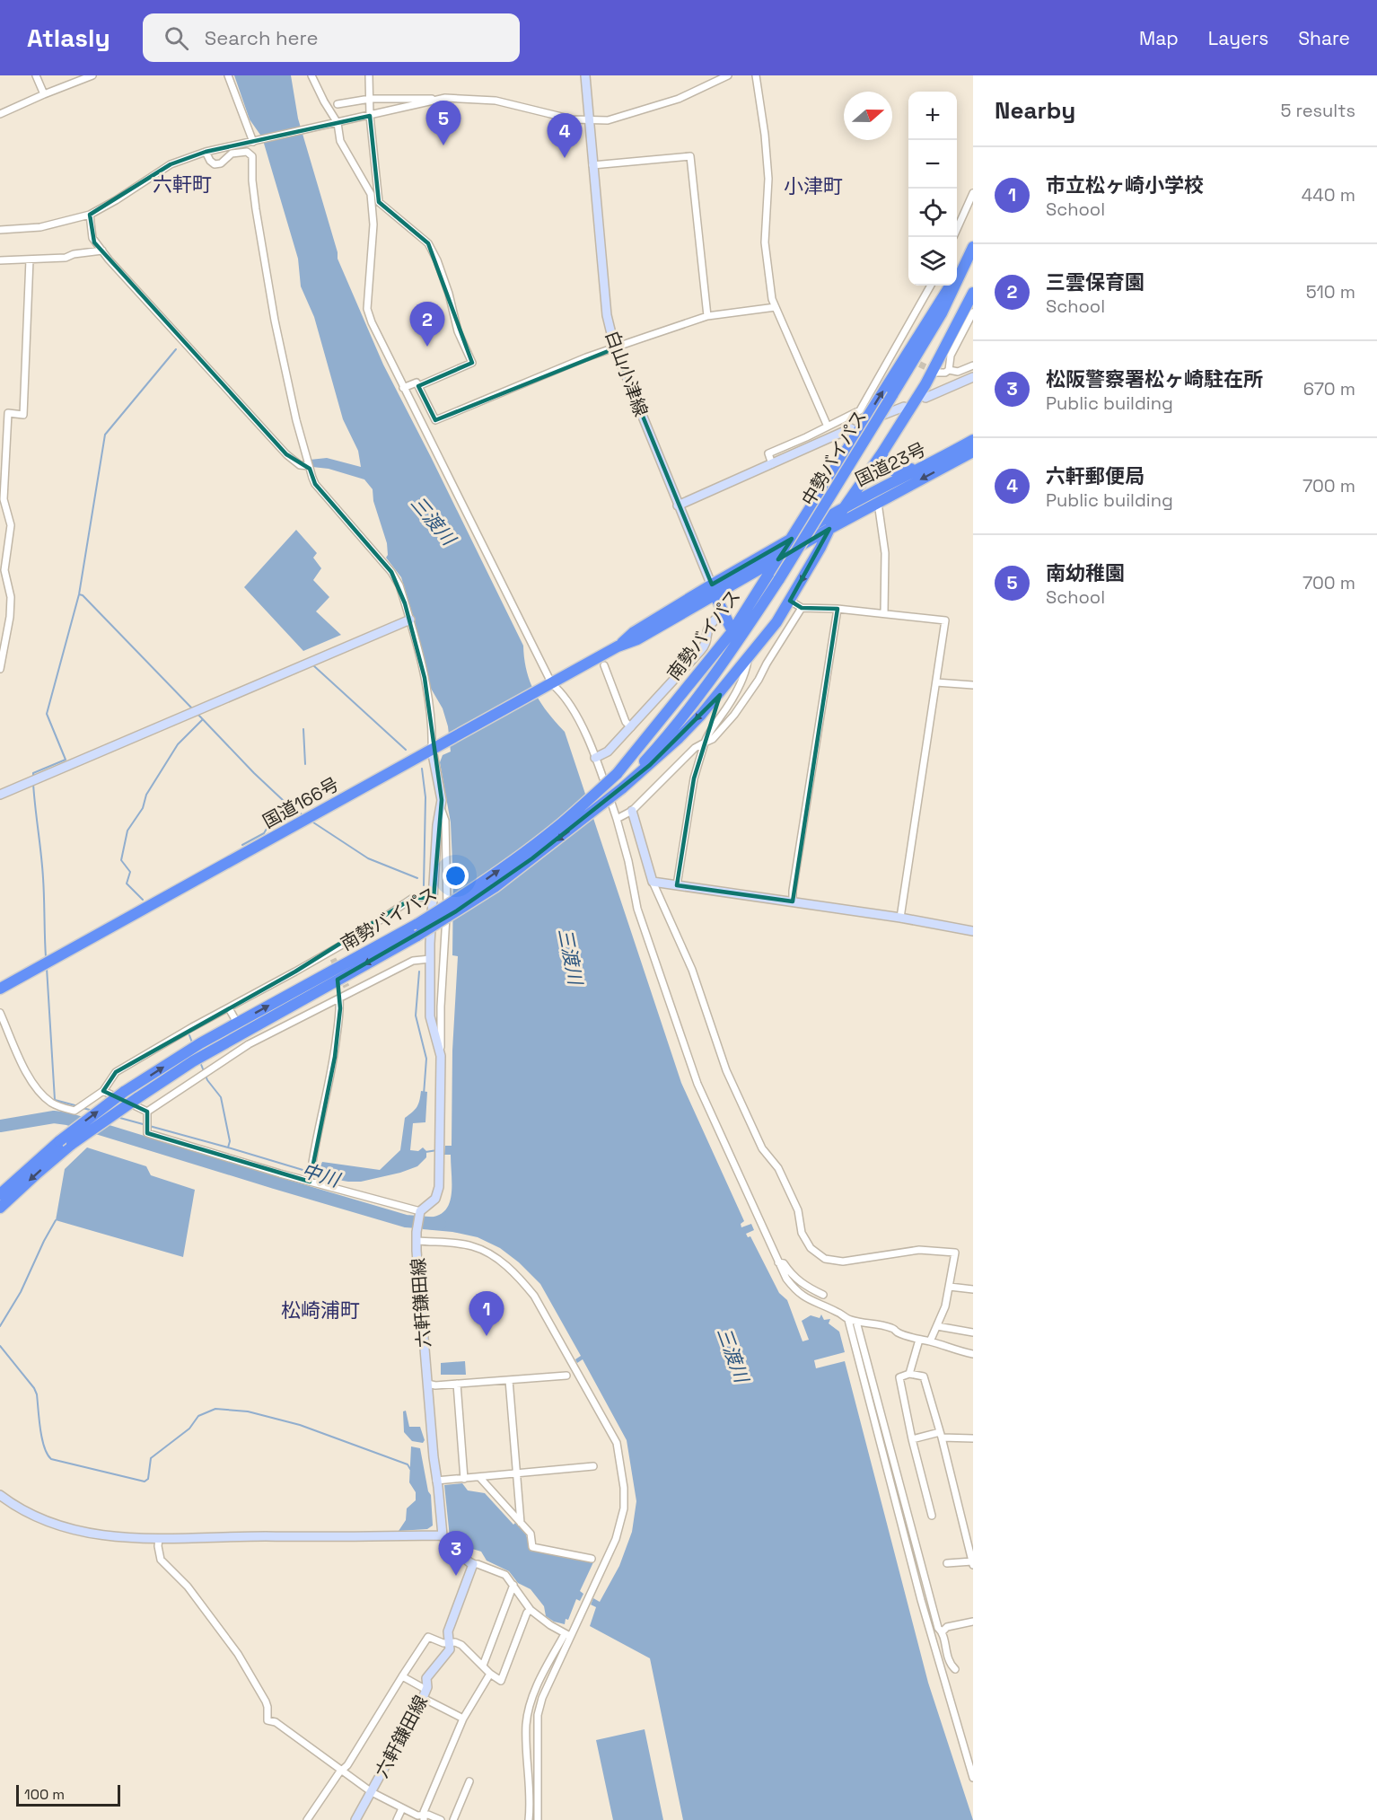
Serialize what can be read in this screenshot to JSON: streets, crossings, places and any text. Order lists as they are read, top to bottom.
{
  "streets": {
    "highway": [
      "中勢バイパス",
      "国道23号",
      "南勢バイパス",
      "国道166号"
    ],
    "street": ["白山小津線", "六軒鎌田線"]
  },
  "crossings": [
    ["白山小津線", "国道23号"],
    ["白山小津線", "国道166号"],
    ["中勢バイパス", "南勢バイパス"],
    ["国道23号", "南勢バイパス"],
    ["国道23号", "国道166号"]
  ],
  "districts": ["六軒町", "小津町", "松崎浦町"],
  "water": ["三渡川", "中川"],
  "scale_bar": "100 m",
  "north": "right",
  "page": {
    "header": "Atlasly",
    "search": "Search here",
    "nav": ["Map", "Layers", "Share"],
    "heading": ["Nearby", "5 results"],
    "map_buttons": ["+", "−"],
    "pins": [
      "5",
      "4",
      "2",
      "1",
      "3"
    ],
    "list": [
      {
        "mark": "1",
        "name": "市立松ヶ崎小学校",
        "note": "School",
        "value": "440 m"
      },
      {
        "mark": "2",
        "name": "三雲保育園",
        "note": "School",
        "value": "510 m"
      },
      {
        "mark": "3",
        "name": "松阪警察署松ヶ崎駐在所",
        "note": "Public building",
        "value": "670 m"
      },
      {
        "mark": "4",
        "name": "六軒郵便局",
        "note": "Public building",
        "value": "700 m"
      },
      {
        "mark": "5",
        "name": "南幼稚園",
        "note": "School",
        "value": "700 m"
      }
    ],
    "scale": "100 m"
  }
}
